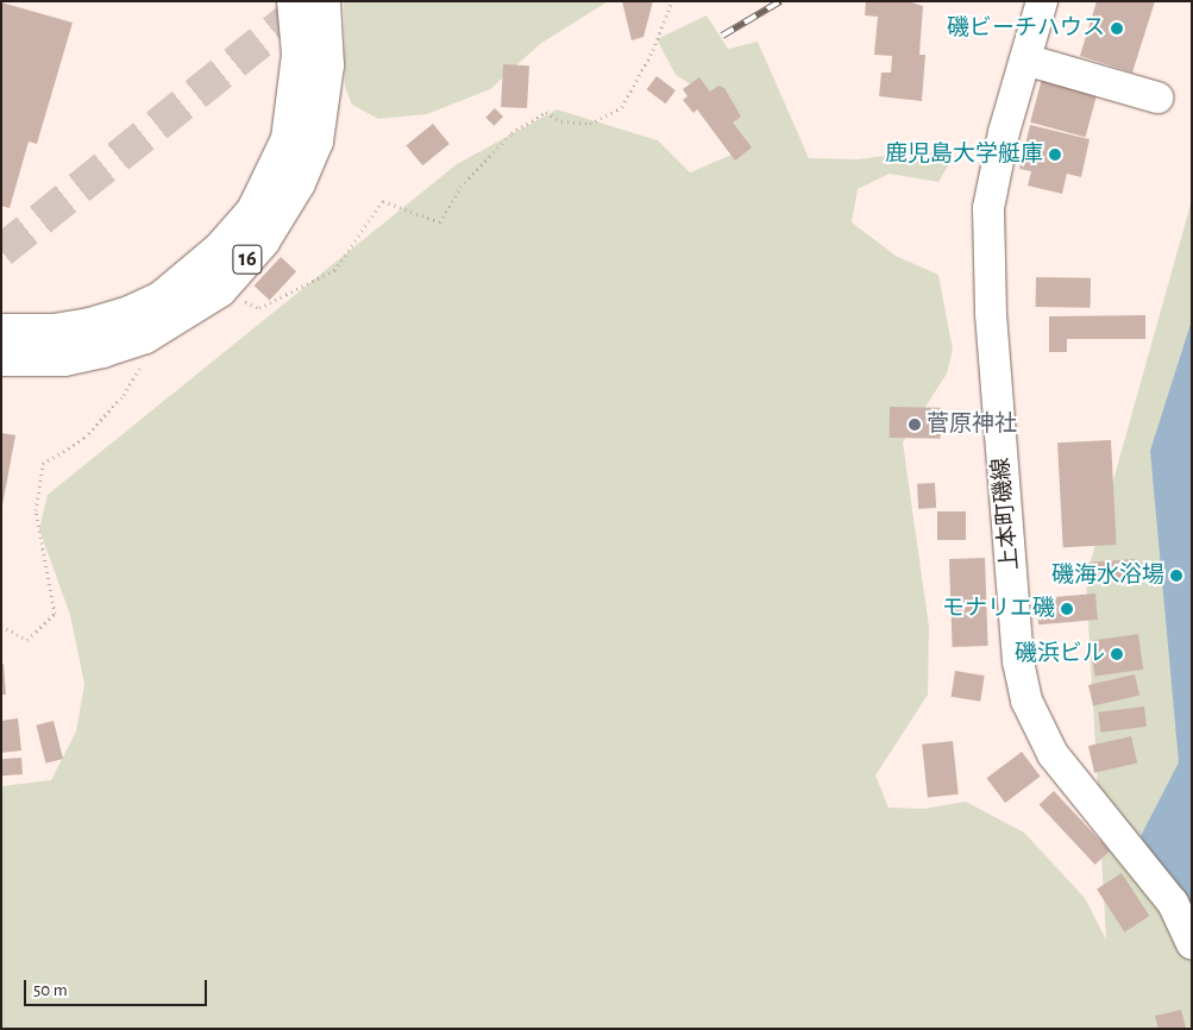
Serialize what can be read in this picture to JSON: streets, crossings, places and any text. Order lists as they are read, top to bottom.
{
  "streets": {
    "main road": ["16"],
    "street": ["上本町磯線"]
  },
  "places": [
    "磯ビーチハウス",
    "鹿児島大学艇庫",
    "菅原神社",
    "磯海水浴場",
    "モナリエ磯",
    "磯浜ビル"
  ],
  "scale_bar": "50 m"
}
